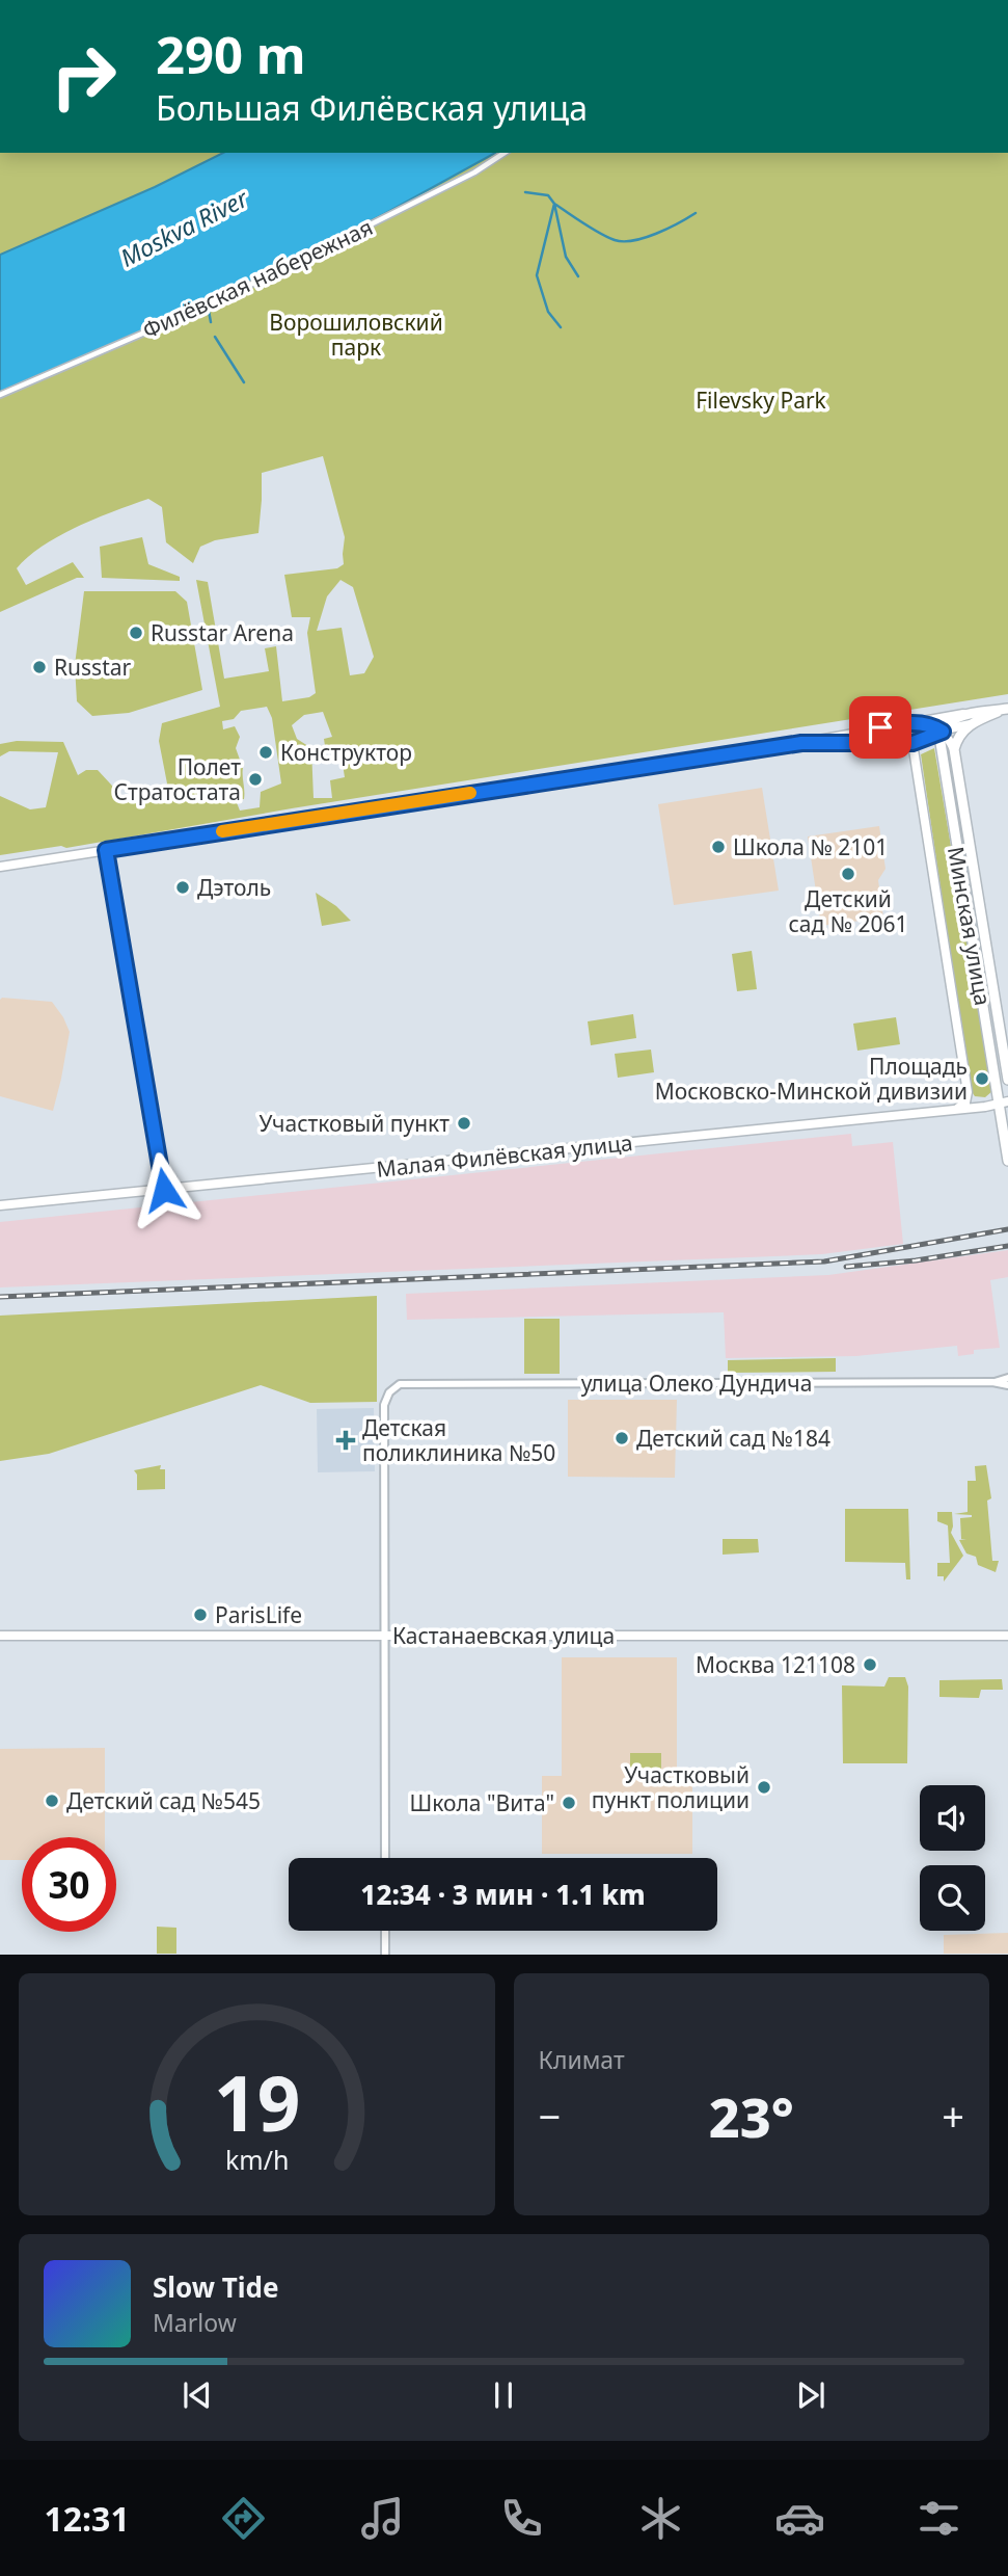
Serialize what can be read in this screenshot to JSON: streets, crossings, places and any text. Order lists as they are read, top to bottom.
{
  "streets": {
    "main road": ["Минская улица"],
    "street": [
      "Филёвская набережная",
      "Малая Филёвская улица",
      "улица Олеко Дундича",
      "Кастанаевская улица"
    ]
  },
  "crossings": [
    ["Минская улица", "Малая Филёвская улица"],
    ["улица Олеко Дундича", "Кастанаевская улица"]
  ],
  "water": ["Moskva River"],
  "parks": ["Ворошиловский парк", "Filevsky Park"],
  "places": {
    "other": [
      "Russtar Arena",
      "Russtar",
      "Конструктор",
      "Полет Стратостата",
      "Школа № 2101",
      "Детский сад № 2061",
      "Дэтоль",
      "Площадь Московско-Минской дивизии",
      "Участковый пункт",
      "Детский сад №184",
      "ParisLife",
      "Москва 121108",
      "Участковый пункт полиции",
      "Детский сад №545",
      "Школа \"Вита\""
    ],
    "health": ["Детская поликлиника №50"]
  },
  "page": {
    "turn": ["290 m", "Большая Филёвская улица"],
    "limit": "30",
    "trip": "12:34 · 3 мин · 1.1 km",
    "tile": "Климат",
    "heat": ["−", "23°", "+"],
    "song": ["Slow Tide", "Marlow"],
    "tabs": "12:31",
    "gauge": ["19", "km/h"]
  }
}
